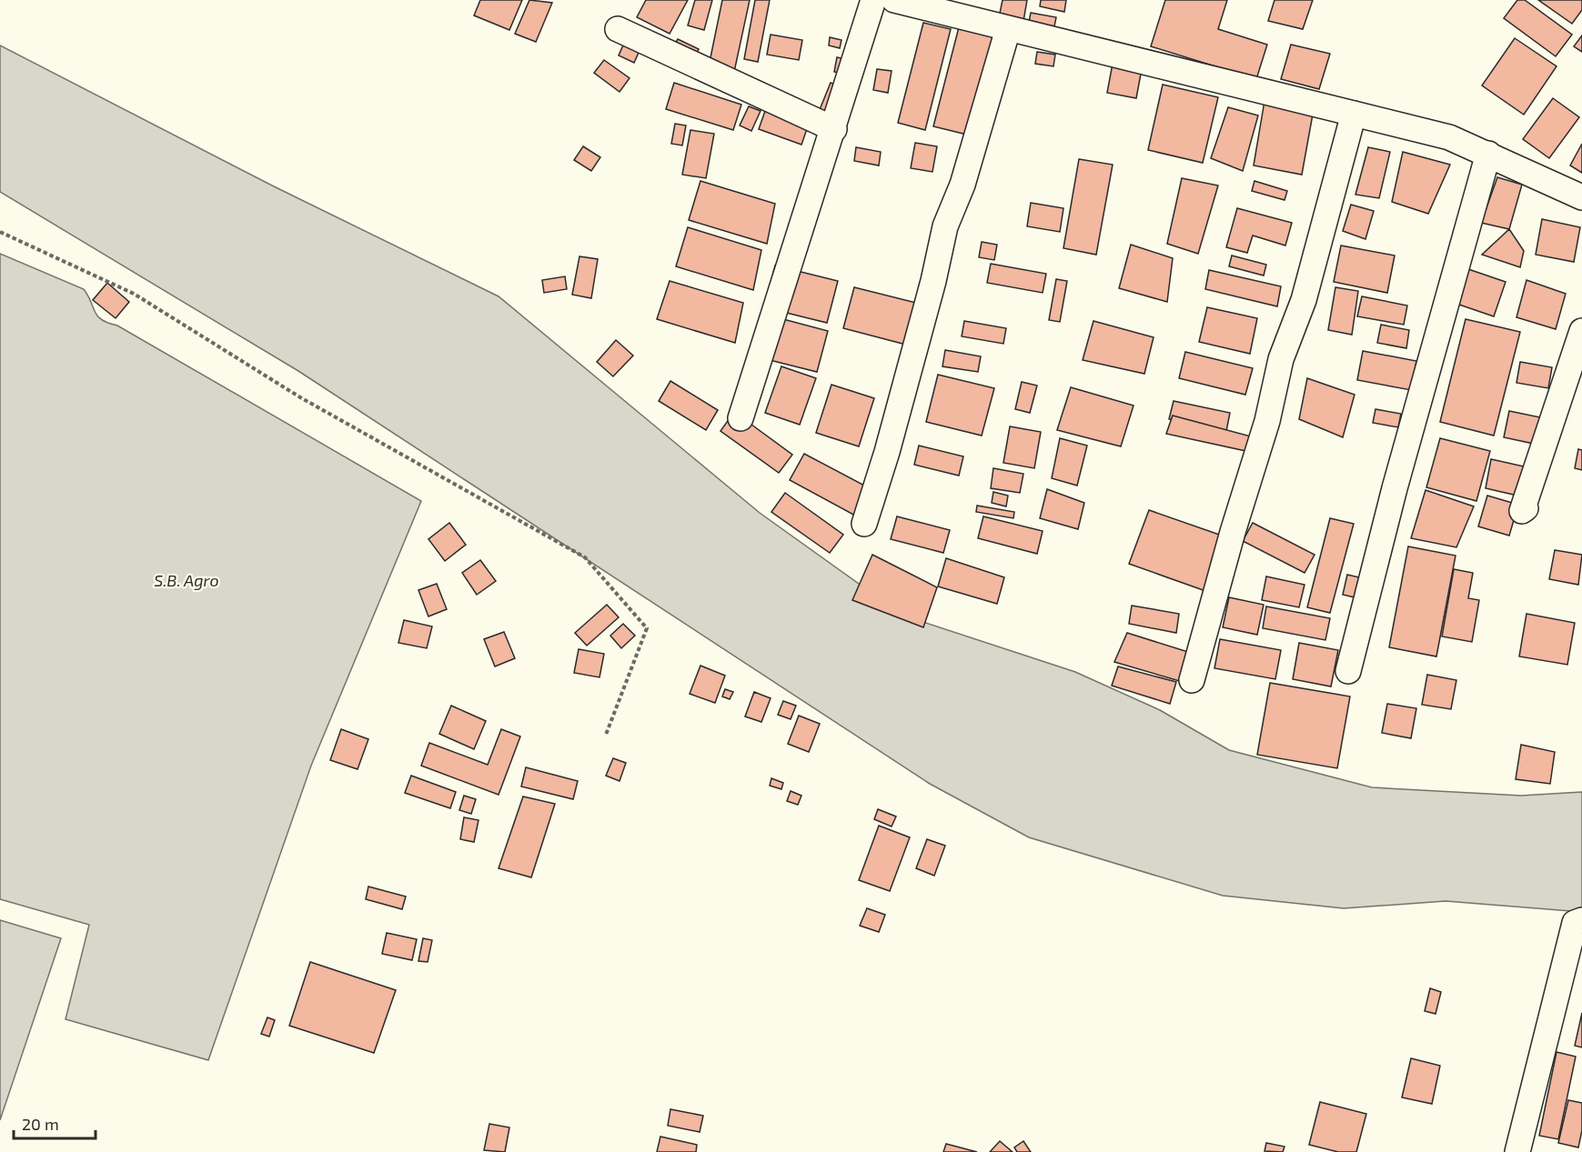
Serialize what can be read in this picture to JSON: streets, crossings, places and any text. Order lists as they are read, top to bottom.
{
  "water": ["S.B. Agro"],
  "scale_bar": "20 m"
}
